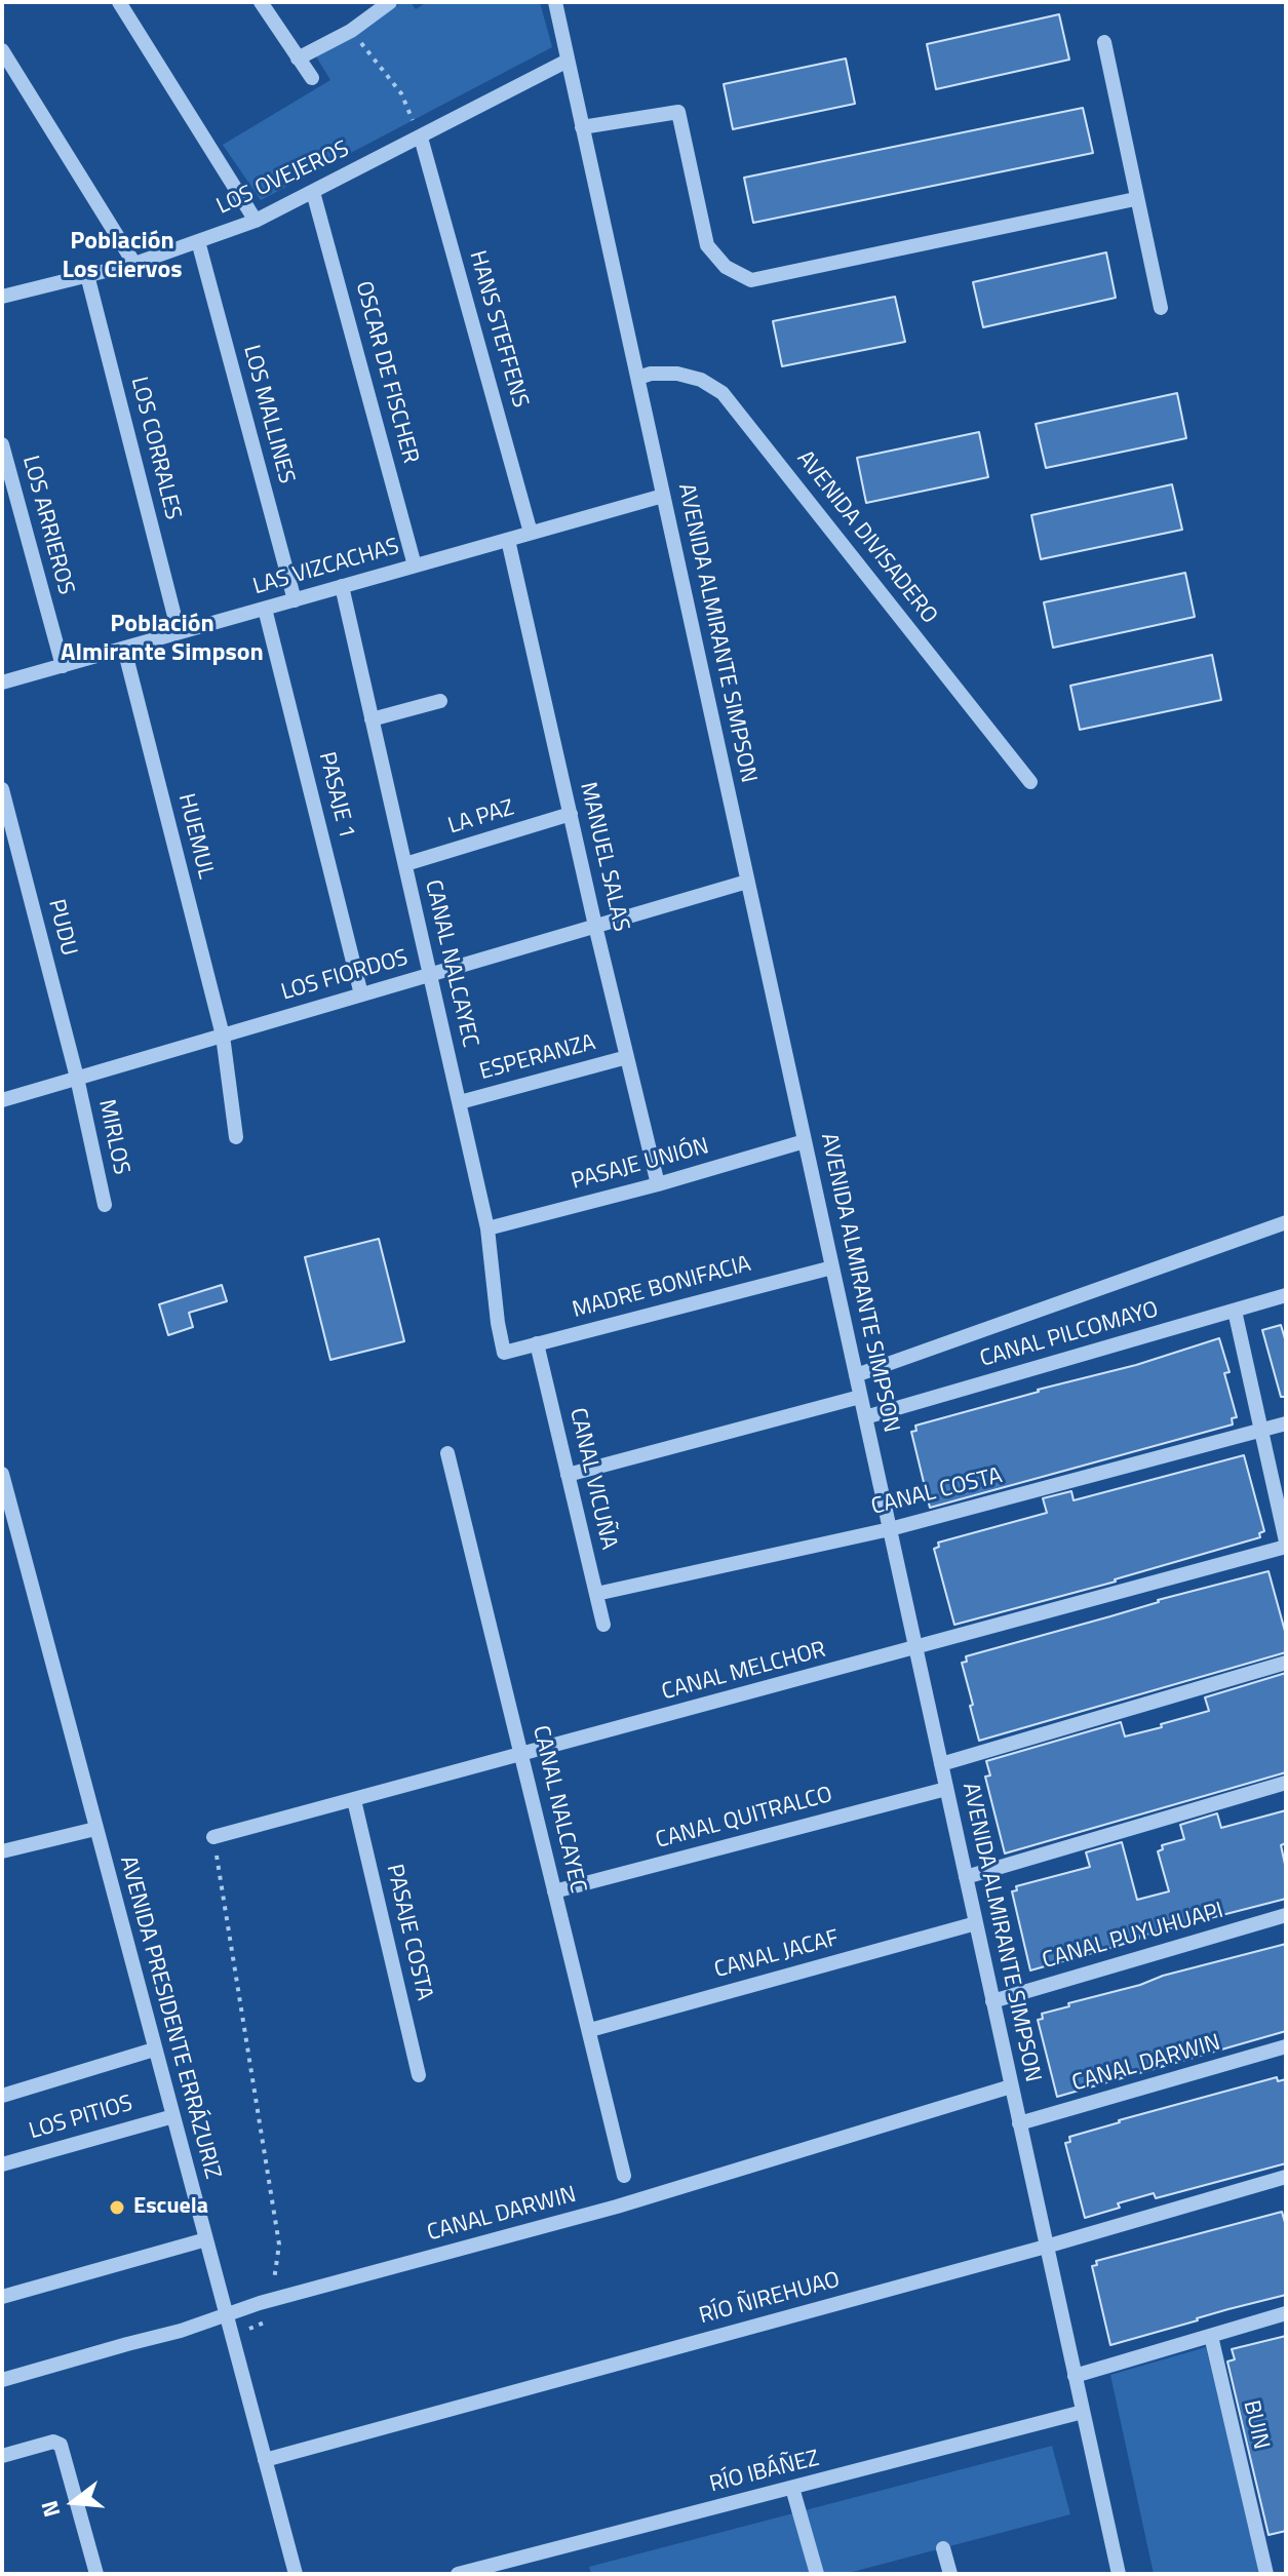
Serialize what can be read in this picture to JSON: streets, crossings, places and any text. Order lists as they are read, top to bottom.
{
  "streets": {
    "street": [
      "LOS OVEJEROS",
      "HANS STEFFENS",
      "OSCAR DE FISCHER",
      "LOS MALLINES",
      "LOS CORRALES",
      "LOS ARRIEROS",
      "AVENIDA DIVISADERO",
      "LAS VIZCACHAS",
      "AVENIDA ALMIRANTE SIMPSON",
      "PASAJE 1",
      "LA PAZ",
      "HUEMUL",
      "MANUEL SALAS",
      "PUDU",
      "CANAL NALCAYEC",
      "LOS FIORDOS",
      "ESPERANZA",
      "MIRLOS",
      "PASAJE UNIÓN",
      "MADRE BONIFACIA",
      "CANAL PILCOMAYO",
      "CANAL VICUÑA",
      "CANAL COSTA",
      "CANAL MELCHOR",
      "CANAL QUITRALCO",
      "PASAJE COSTA",
      "CANAL PUYUHUAPI",
      "CANAL JACAF",
      "AVENIDA PRESIDENTE ERRÁZURIZ",
      "CANAL DARWIN",
      "LOS PITIOS",
      "RÍO ÑIREHUAO",
      "BUIN",
      "RÍO IBÁÑEZ"
    ]
  },
  "crossings": [
    ["LOS OVEJEROS", "HANS STEFFENS"],
    ["LOS OVEJEROS", "OSCAR DE FISCHER"],
    ["LOS OVEJEROS", "LOS MALLINES"],
    ["LOS OVEJEROS", "LOS CORRALES"],
    ["LOS OVEJEROS", "AVENIDA ALMIRANTE SIMPSON"],
    ["HANS STEFFENS", "LAS VIZCACHAS"],
    ["OSCAR DE FISCHER", "LAS VIZCACHAS"],
    ["LOS MALLINES", "LAS VIZCACHAS"],
    ["LOS CORRALES", "LAS VIZCACHAS"],
    ["LOS ARRIEROS", "LAS VIZCACHAS"],
    ["AVENIDA DIVISADERO", "AVENIDA ALMIRANTE SIMPSON"],
    ["LAS VIZCACHAS", "AVENIDA ALMIRANTE SIMPSON"],
    ["LAS VIZCACHAS", "PASAJE 1"],
    ["LAS VIZCACHAS", "HUEMUL"],
    ["LAS VIZCACHAS", "MANUEL SALAS"],
    ["LAS VIZCACHAS", "CANAL NALCAYEC"],
    ["AVENIDA ALMIRANTE SIMPSON", "LOS FIORDOS"],
    ["AVENIDA ALMIRANTE SIMPSON", "PASAJE UNIÓN"],
    ["AVENIDA ALMIRANTE SIMPSON", "MADRE BONIFACIA"],
    ["AVENIDA ALMIRANTE SIMPSON", "CANAL PILCOMAYO"],
    ["AVENIDA ALMIRANTE SIMPSON", "CANAL COSTA"],
    ["AVENIDA ALMIRANTE SIMPSON", "CANAL MELCHOR"],
    ["AVENIDA ALMIRANTE SIMPSON", "CANAL QUITRALCO"],
    ["AVENIDA ALMIRANTE SIMPSON", "CANAL PUYUHUAPI"],
    ["AVENIDA ALMIRANTE SIMPSON", "CANAL JACAF"],
    ["AVENIDA ALMIRANTE SIMPSON", "CANAL DARWIN"],
    ["AVENIDA ALMIRANTE SIMPSON", "RÍO ÑIREHUAO"],
    ["AVENIDA ALMIRANTE SIMPSON", "RÍO IBÁÑEZ"],
    ["PASAJE 1", "LOS FIORDOS"],
    ["LA PAZ", "MANUEL SALAS"],
    ["LA PAZ", "CANAL NALCAYEC"],
    ["HUEMUL", "LOS FIORDOS"],
    ["MANUEL SALAS", "LOS FIORDOS"],
    ["MANUEL SALAS", "ESPERANZA"],
    ["MANUEL SALAS", "PASAJE UNIÓN"],
    ["PUDU", "LOS FIORDOS"],
    ["PUDU", "MIRLOS"],
    ["CANAL NALCAYEC", "LOS FIORDOS"],
    ["CANAL NALCAYEC", "ESPERANZA"],
    ["CANAL NALCAYEC", "PASAJE UNIÓN"],
    ["CANAL NALCAYEC", "MADRE BONIFACIA"],
    ["CANAL NALCAYEC", "CANAL MELCHOR"],
    ["CANAL NALCAYEC", "CANAL QUITRALCO"],
    ["CANAL NALCAYEC", "CANAL JACAF"],
    ["LOS FIORDOS", "MIRLOS"],
    ["MADRE BONIFACIA", "CANAL VICUÑA"],
    ["CANAL VICUÑA", "CANAL COSTA"],
    ["CANAL MELCHOR", "PASAJE COSTA"],
    ["AVENIDA PRESIDENTE ERRÁZURIZ", "CANAL DARWIN"],
    ["AVENIDA PRESIDENTE ERRÁZURIZ", "LOS PITIOS"],
    ["AVENIDA PRESIDENTE ERRÁZURIZ", "RÍO ÑIREHUAO"]
  ],
  "districts": ["Población Los Ciervos", "Población Almirante Simpson"],
  "places": ["Escuela"],
  "north": "left"
}
